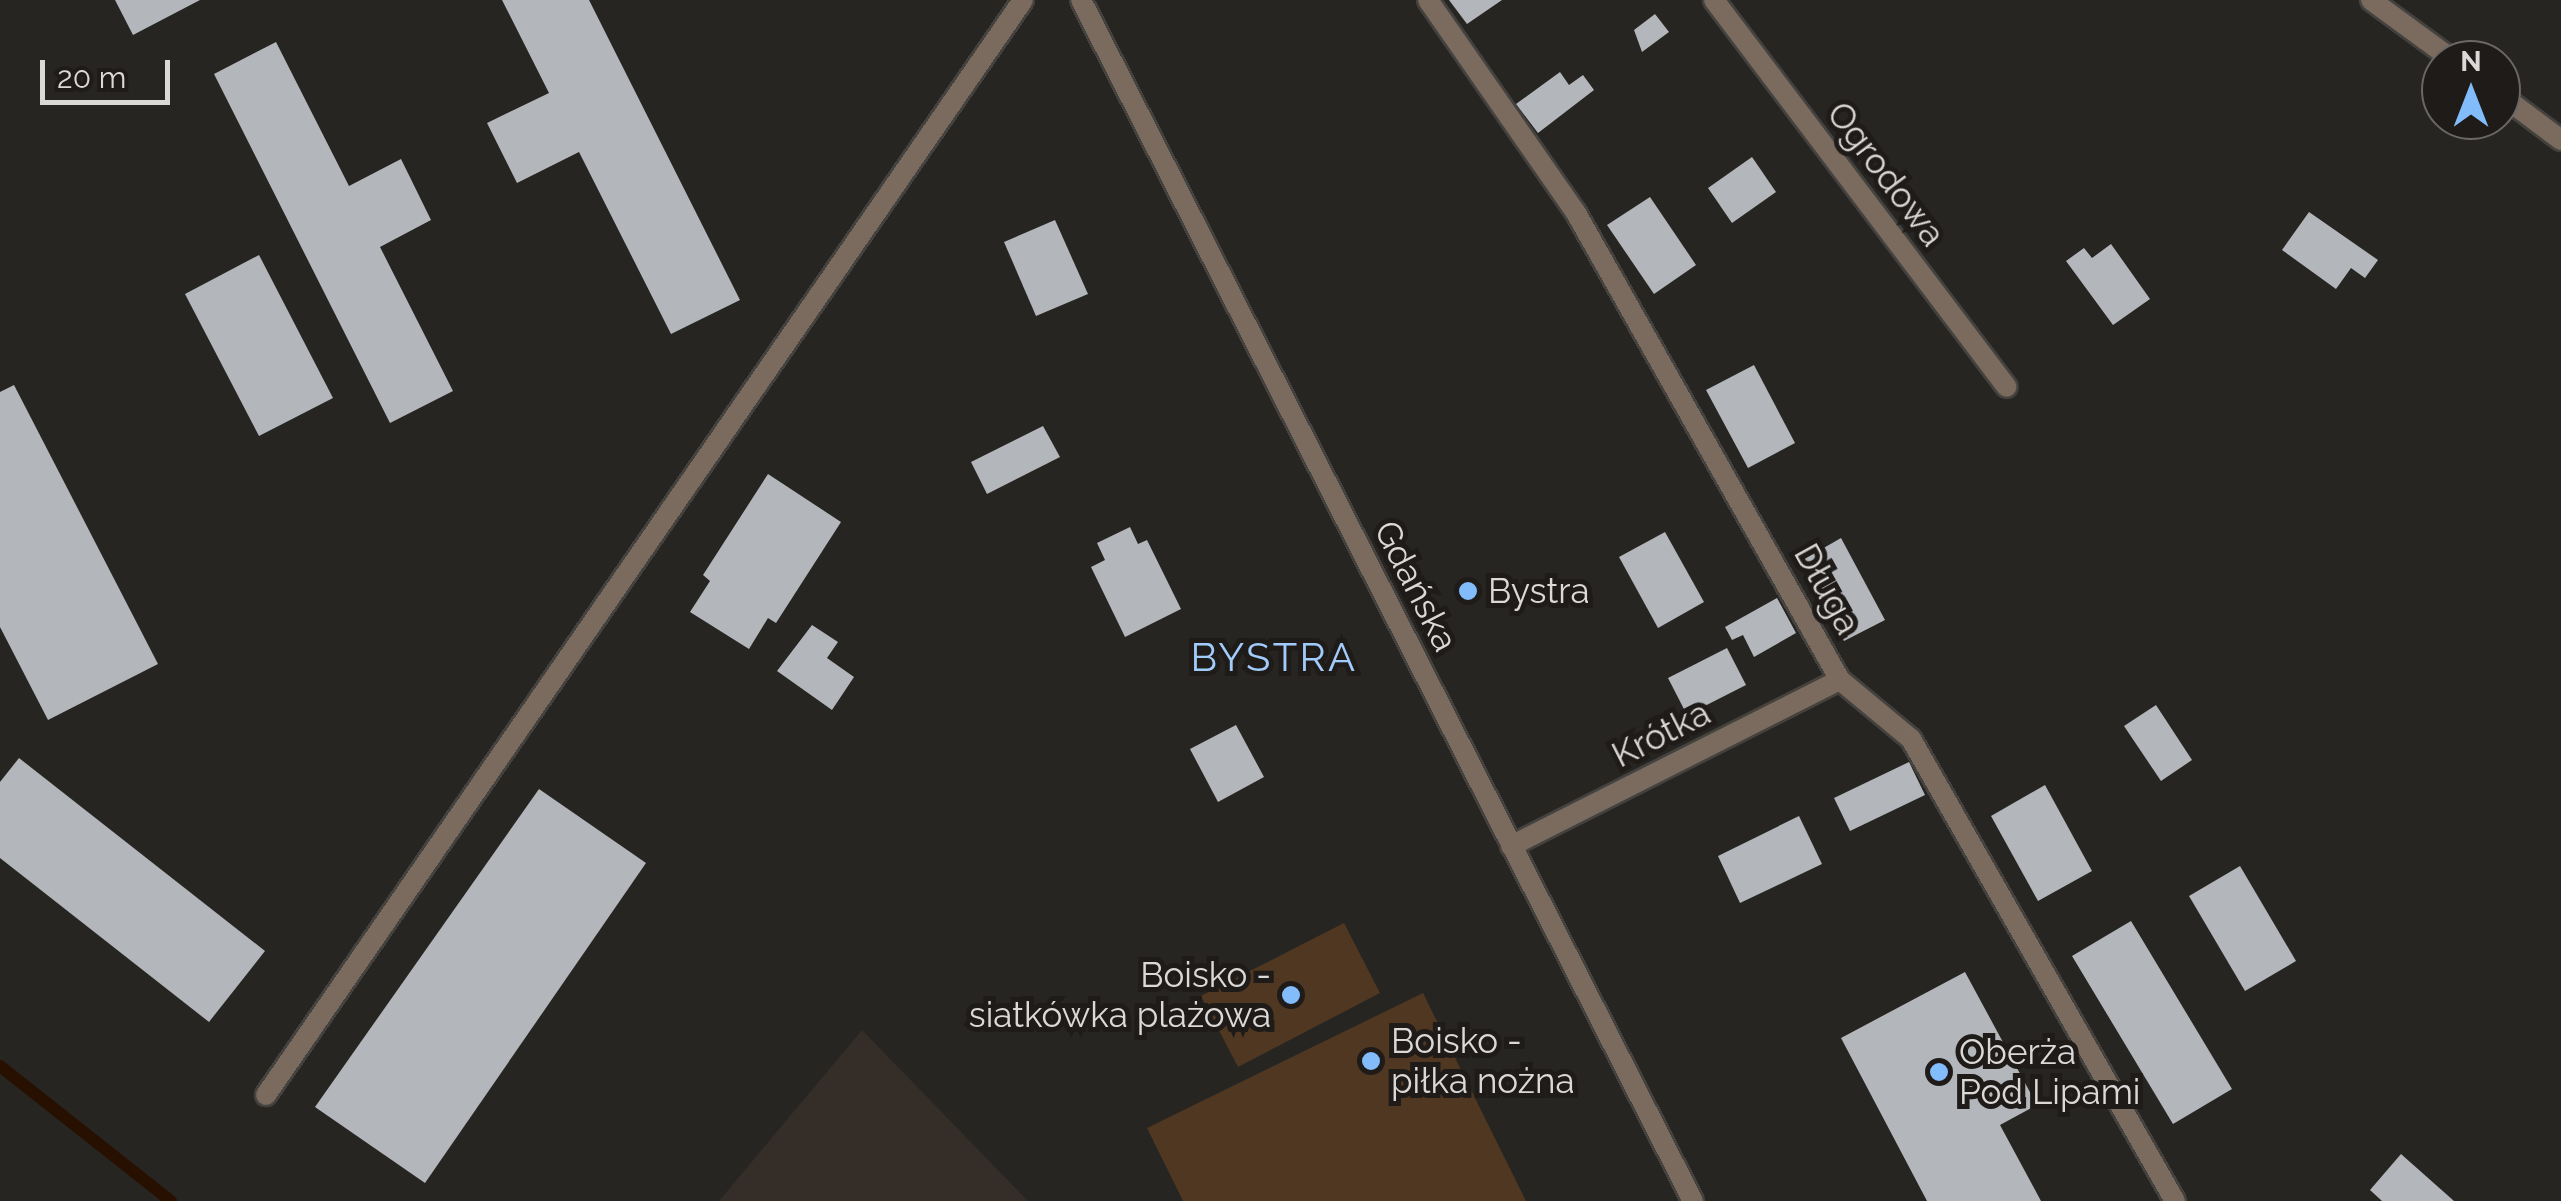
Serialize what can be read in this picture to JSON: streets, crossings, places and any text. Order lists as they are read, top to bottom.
{
  "streets": {
    "street": [
      "Ogrodowa",
      "Gdańska",
      "Długa",
      "Krótka"
    ]
  },
  "crossings": [
    ["Gdańska", "Krótka"],
    ["Długa", "Krótka"]
  ],
  "districts": ["BYSTRA"],
  "places": [
    "Bystra",
    "Boisko - siatkówka plażowa",
    "Boisko - piłka nożna",
    "Oberża Pod Lipami"
  ],
  "scale_bar": "20 m",
  "north": "top"
}
